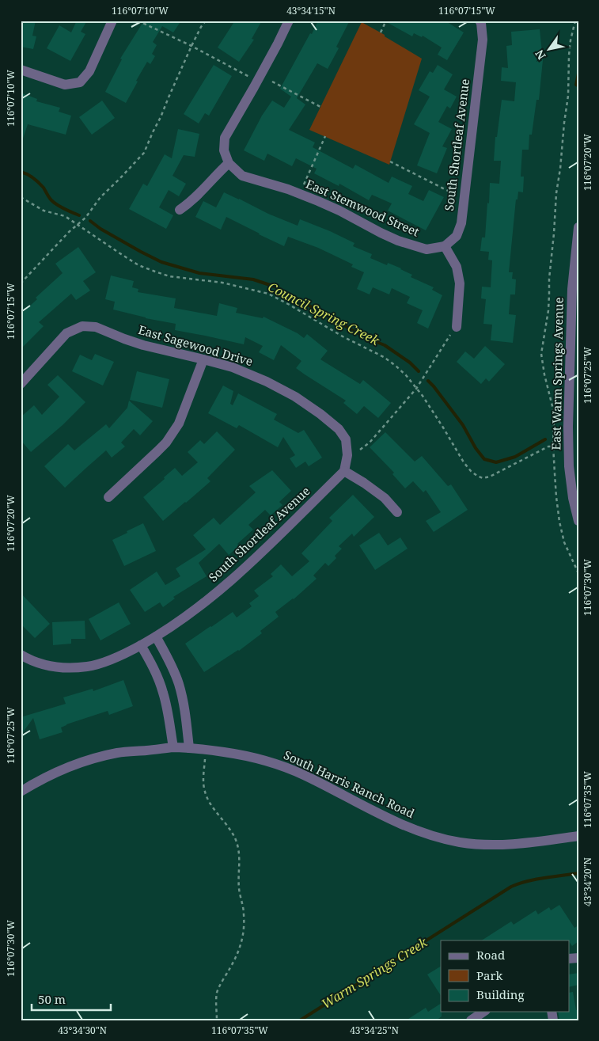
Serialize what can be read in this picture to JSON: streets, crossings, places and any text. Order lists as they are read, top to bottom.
{
  "streets": {
    "street": [
      "South Shortleaf Avenue",
      "East Stemwood Street",
      "East Sagewood Drive",
      "East Warm Springs Avenue",
      "South Harris Ranch Road"
    ]
  },
  "crossings": [
    ["South Shortleaf Avenue", "East Stemwood Street"],
    ["South Shortleaf Avenue", "East Sagewood Drive"]
  ],
  "water": ["Council Spring Creek", "Warm Springs Creek"],
  "legend": ["Road", "Park", "Building"],
  "scale_bar": "50 m",
  "north": "bottom left",
  "coordinates": [
    "116°07'10\"W",
    "43°34'15\"N",
    "116°07'15\"W",
    "116°07'20\"W",
    "116°07'25\"W",
    "116°07'30\"W",
    "116°07'35\"W",
    "43°34'20\"N",
    "43°34'30\"N",
    "43°34'25\"N"
  ]
}
